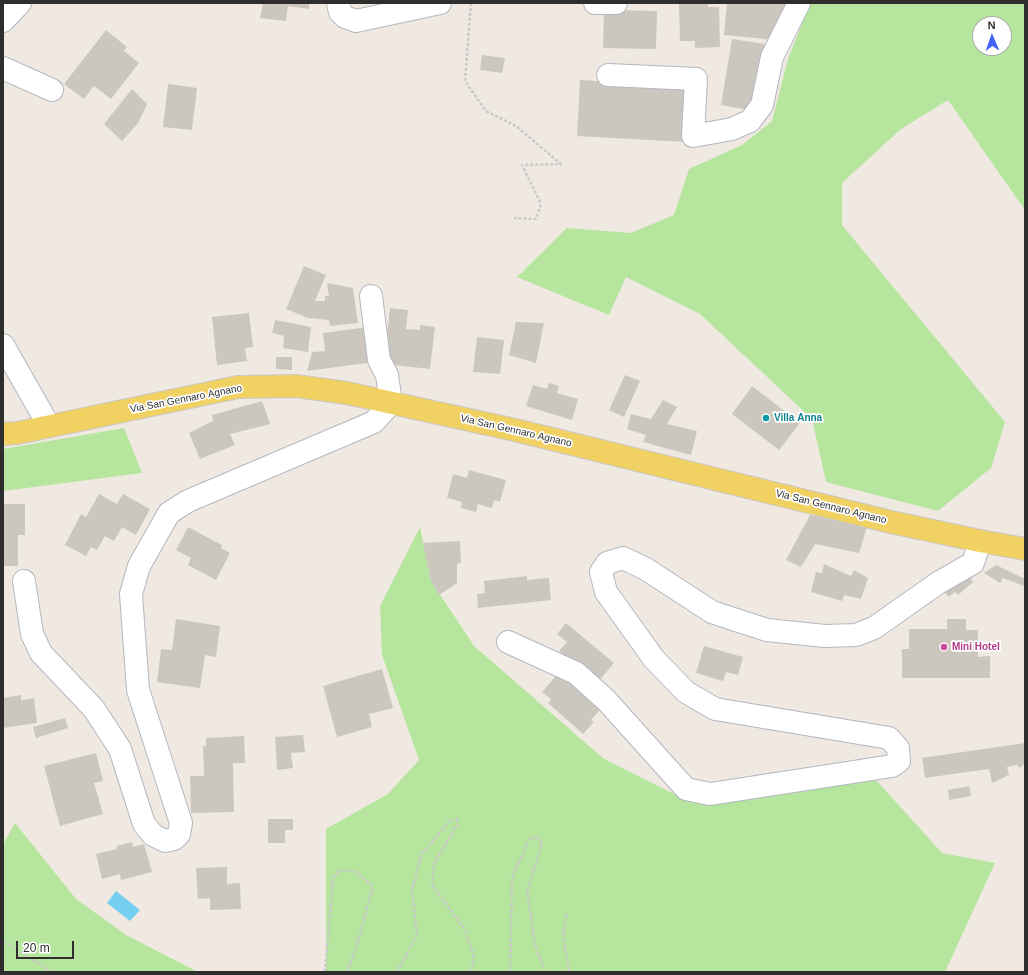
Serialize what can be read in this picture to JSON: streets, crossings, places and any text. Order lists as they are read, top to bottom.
{
  "streets": {
    "main road": ["Via San Gennaro Agnano"]
  },
  "places": ["Villa Anna", "Mini Hotel"],
  "scale_bar": "20 m",
  "north": "top"
}
